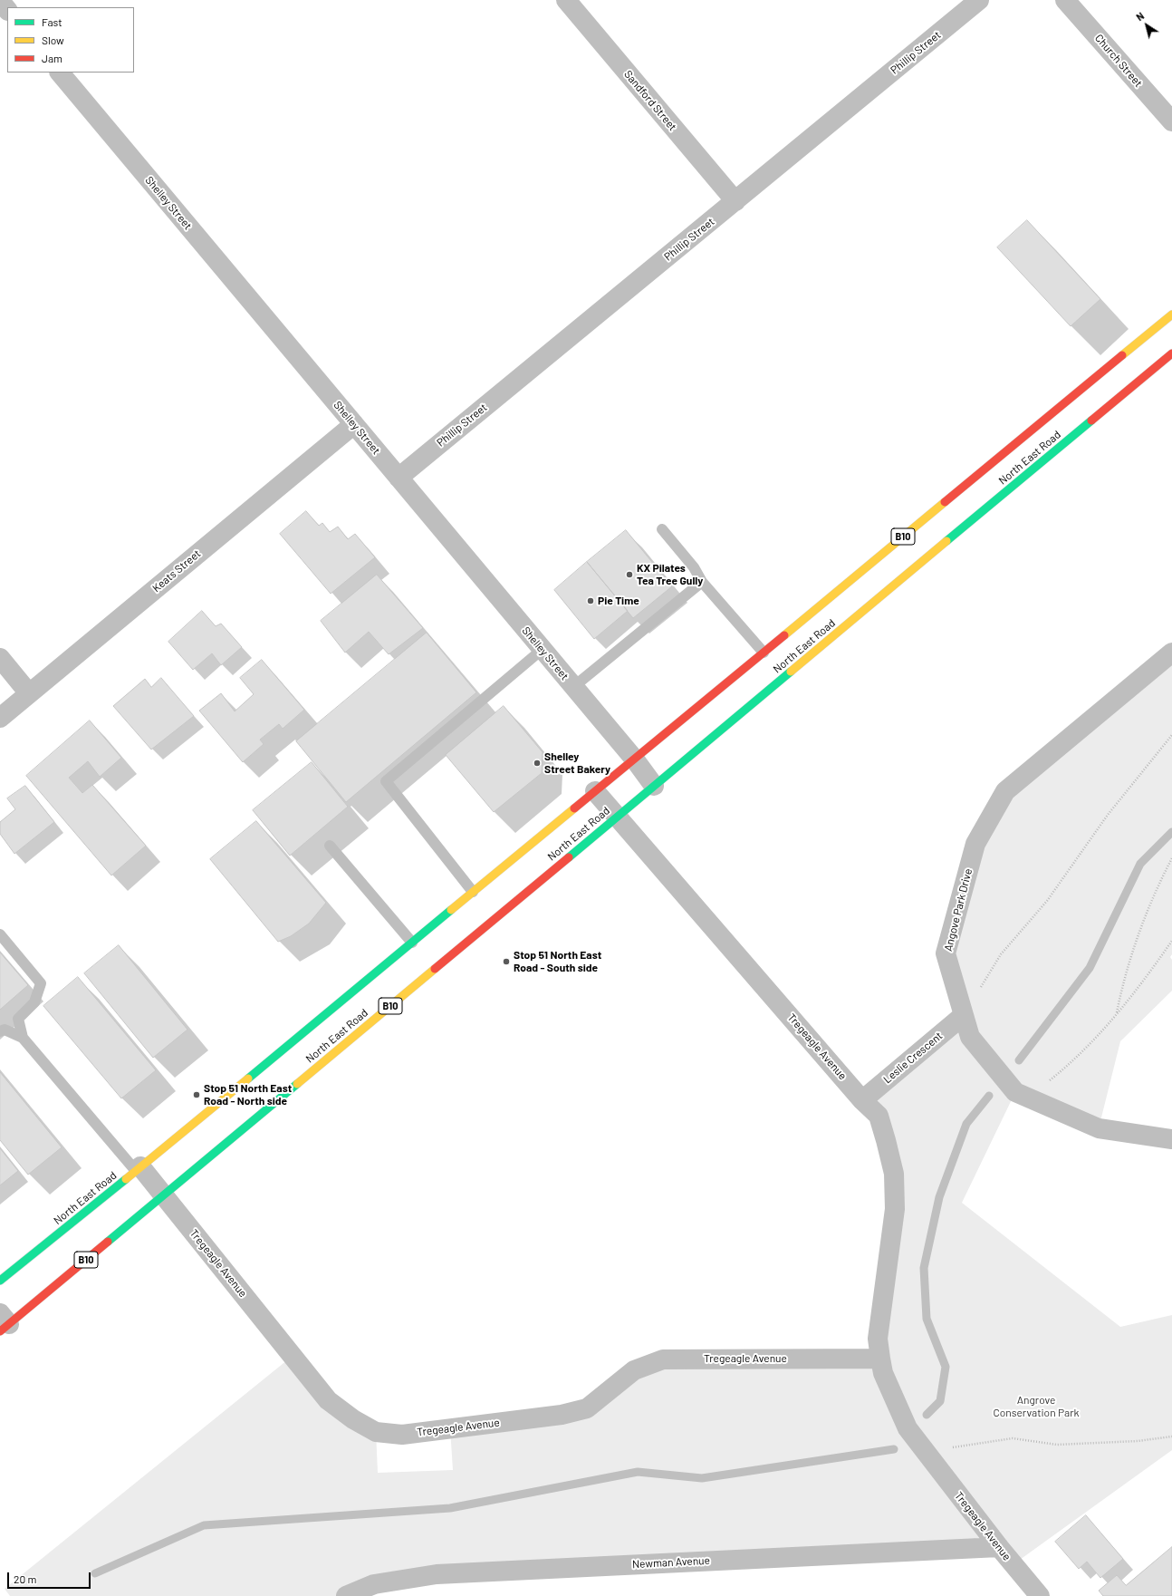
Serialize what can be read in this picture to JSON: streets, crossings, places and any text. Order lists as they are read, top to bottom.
{
  "streets": {
    "main road": ["North East Road", "B10"],
    "street": [
      "Phillip Street",
      "Church Street",
      "Sandford Street",
      "Shelley Street",
      "Keats Street",
      "Angove Park Drive",
      "Tregeagle Avenue",
      "Leslie Crescent",
      "Newman Avenue"
    ]
  },
  "crossings": [
    ["Phillip Street", "Sandford Street"],
    ["Phillip Street", "Shelley Street"],
    ["Shelley Street", "North East Road"],
    ["Shelley Street", "Keats Street"],
    ["North East Road", "Tregeagle Avenue"],
    ["Angove Park Drive", "Leslie Crescent"],
    ["Tregeagle Avenue", "Leslie Crescent"],
    ["Tregeagle Avenue", "Newman Avenue"]
  ],
  "parks": ["Angrove Conservation Park"],
  "places": [
    "KX Pilates Tea Tree Gully",
    "Pie Time",
    "Shelley Street Bakery",
    "Stop 51 North East Road - South side",
    "Stop 51 North East Road - North side"
  ],
  "legend": ["Fast", "Slow", "Jam"],
  "scale_bar": "20 m",
  "north": "top left"
}
